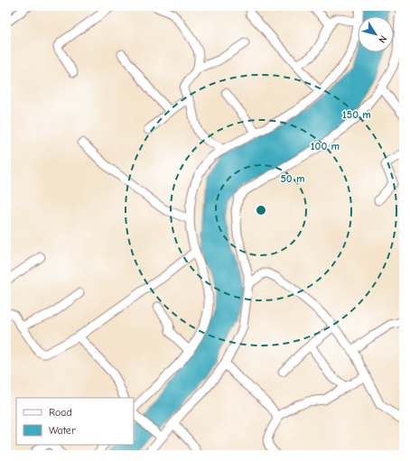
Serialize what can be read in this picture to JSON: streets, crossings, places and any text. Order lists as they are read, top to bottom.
{
  "legend": ["Road", "Water"],
  "north": "bottom right",
  "rings": ["150 m", "100 m", "50 m"]
}
